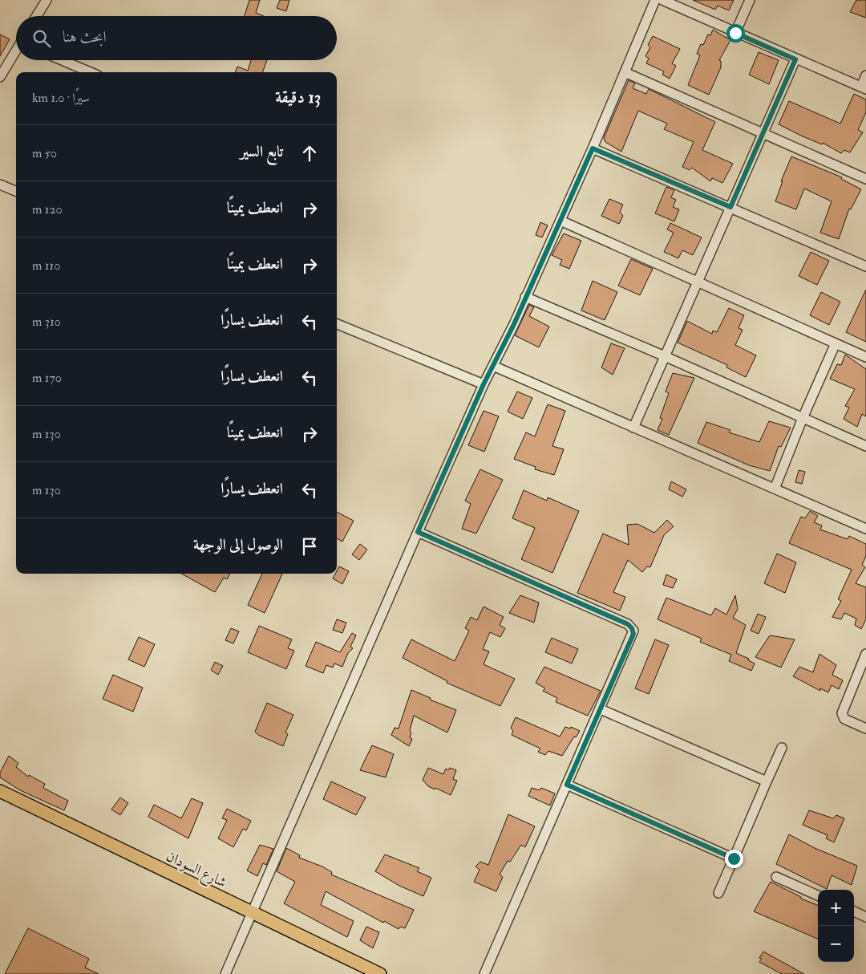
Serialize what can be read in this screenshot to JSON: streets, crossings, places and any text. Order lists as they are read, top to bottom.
{
  "streets": {
    "main road": ["شارع السودان"]
  },
  "page": {
    "search": "ابحث هنا",
    "heading": ["13 دقيقة", "سيرًا · 1.0 km"],
    "list": [
      ["تابع السير", "50 m"],
      ["انعطف يمينًا", "120 m"],
      ["انعطف يمينًا", "110 m"],
      ["انعطف يسارًا", "310 m"],
      ["انعطف يسارًا", "170 m"],
      ["انعطف يمينًا", "130 m"],
      ["انعطف يسارًا", "130 m"],
      "الوصول إلى الوجهة"
    ],
    "map_buttons": ["+", "−"]
  }
}
